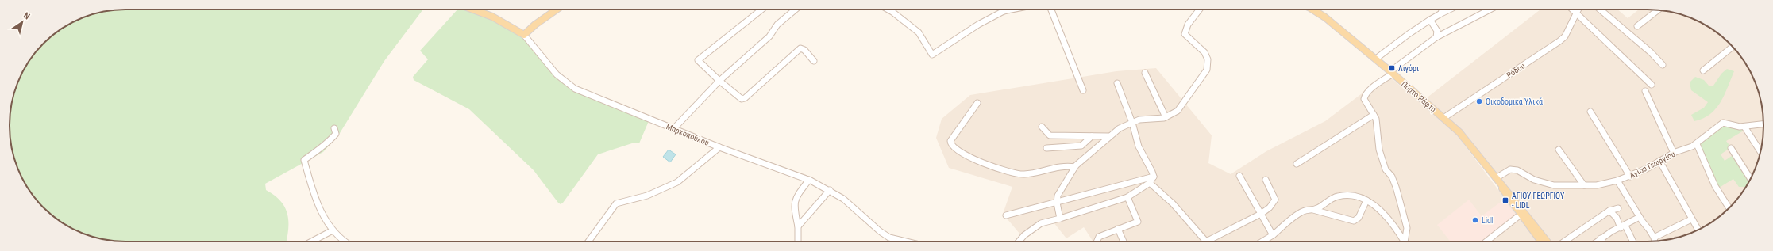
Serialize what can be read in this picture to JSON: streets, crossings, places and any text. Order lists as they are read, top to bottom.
{
  "streets": {
    "main road": ["Πόρτο Ράφτη", "Μαρκοπούλου"],
    "street": ["Ρόδου", "Αγίου Γεωργίου"]
  },
  "crossings": [
    ["Ρόδου", "Πόρτο Ράφτη"],
    ["Πόρτο Ράφτη", "Αγίου Γεωργίου"]
  ],
  "places": {
    "transit": ["Λιγόρι", "ΑΓΙΟΥ ΓΕΩΡΓΙΟΥ - LIDL"],
    "other": ["Οικοδομικά Υλικά", "Lidl"]
  },
  "north": "top right"
}
